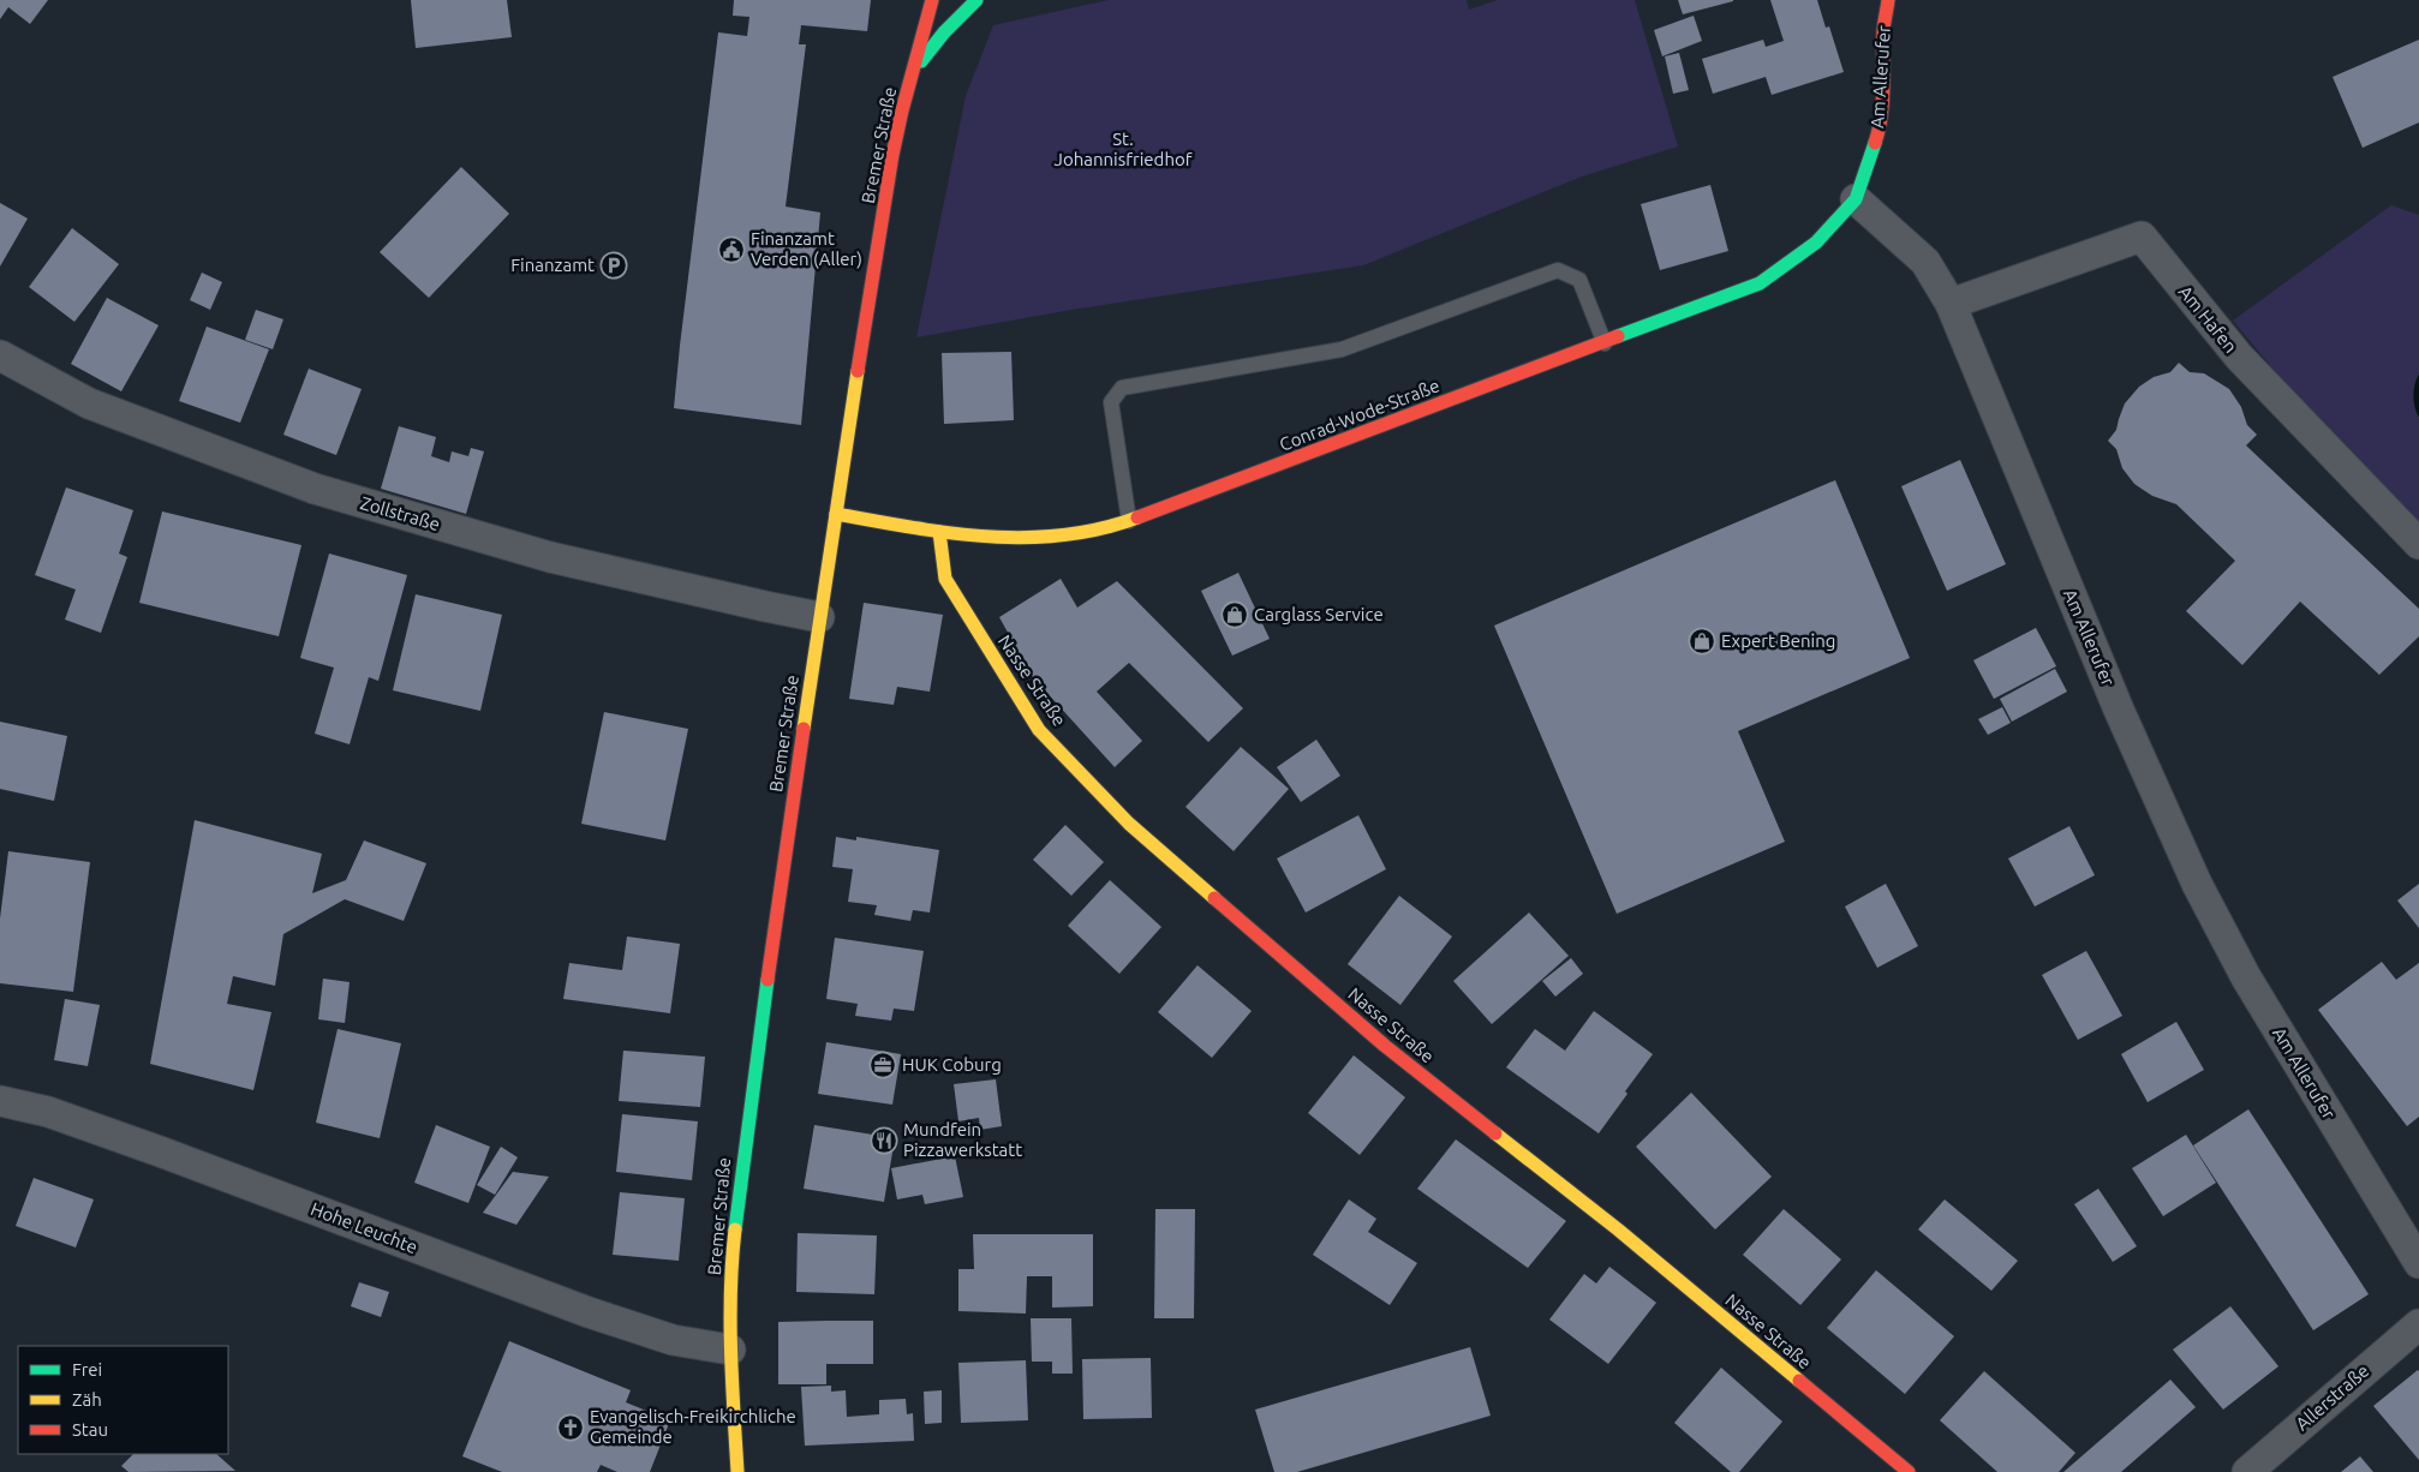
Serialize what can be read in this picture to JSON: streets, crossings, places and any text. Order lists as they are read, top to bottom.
{
  "streets": {
    "street": [
      "Am Allerufer",
      "Bremer Straße",
      "Am Hafen",
      "Conrad-Wode-Straße",
      "Zollstraße",
      "Nasse Straße",
      "Hohe Leuchte",
      "Allerstraße"
    ]
  },
  "crossings": [
    ["Am Allerufer", "Am Hafen"],
    ["Am Allerufer", "Conrad-Wode-Straße"],
    ["Bremer Straße", "Conrad-Wode-Straße"],
    ["Bremer Straße", "Zollstraße"],
    ["Bremer Straße", "Hohe Leuchte"],
    ["Conrad-Wode-Straße", "Nasse Straße"]
  ],
  "parks": ["St. Johannisfriedhof"],
  "places": {
    "public building": ["Finanzamt Verden (Aller)"],
    "parking": ["Finanzamt"],
    "shop": ["Carglass Service", "Expert Bening"],
    "office": ["HUK Coburg"],
    "restaurant": ["Mundfein Pizzawerkstatt"],
    "church": ["Evangelisch-Freikirchliche Gemeinde"]
  },
  "legend": ["Frei", "Zäh", "Stau"]
}
